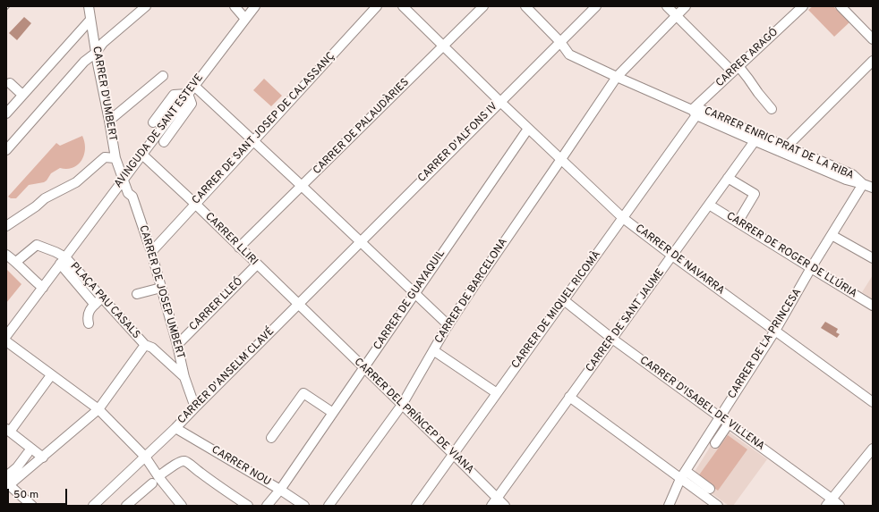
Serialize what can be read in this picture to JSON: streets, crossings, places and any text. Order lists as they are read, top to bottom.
{
  "streets": {
    "street": [
      "CARRER ARAGÓ",
      "CARRER D'UMBERT",
      "CARRER DE PALAUDÀRIES",
      "CARRER DE SANT JOSEP DE CALASSANÇ",
      "AVINGUDA DE SANT ESTEVE",
      "CARRER D'ALFONS IV",
      "CARRER ENRIC PRAT DE LA RIBA",
      "CARRER LLIRI",
      "CARRER DE ROGER DE LLÚRIA",
      "CARRER DE NAVARRA",
      "CARRER DE BARCELONA",
      "CARRER DE JOSEP UMBERT",
      "CARRER DE GUAYAQUIL",
      "PLAÇA PAU CASALS",
      "CARRER LLEÓ",
      "CARRER DE MIQUEL RICOMÀ",
      "CARRER DE SANT JAUME",
      "CARRER DE LA PRINCESA",
      "CARRER D'ANSELM CLAVÉ",
      "CARRER D'ISABEL DE VILLENA",
      "CARRER DEL PRÍNCEP DE VIANA",
      "CARRER NOU"
    ]
  },
  "crossings": [
    ["CARRER ARAGÓ", "CARRER ENRIC PRAT DE LA RIBA"],
    ["CARRER ARAGÓ", "CARRER DE MIQUEL RICOMÀ"],
    ["CARRER D'UMBERT", "AVINGUDA DE SANT ESTEVE"],
    ["CARRER D'UMBERT", "CARRER DE JOSEP UMBERT"],
    ["CARRER DE PALAUDÀRIES", "CARRER LLIRI"],
    ["CARRER DE PALAUDÀRIES", "CARRER DE NAVARRA"],
    ["CARRER DE SANT JOSEP DE CALASSANÇ", "CARRER LLIRI"],
    ["CARRER DE SANT JOSEP DE CALASSANÇ", "CARRER DE JOSEP UMBERT"],
    ["AVINGUDA DE SANT ESTEVE", "CARRER LLIRI"],
    ["AVINGUDA DE SANT ESTEVE", "CARRER DE JOSEP UMBERT"],
    ["AVINGUDA DE SANT ESTEVE", "PLAÇA PAU CASALS"],
    ["CARRER D'ALFONS IV", "CARRER ENRIC PRAT DE LA RIBA"],
    ["CARRER D'ALFONS IV", "CARRER DE NAVARRA"],
    ["CARRER D'ALFONS IV", "CARRER D'ANSELM CLAVÉ"],
    ["CARRER ENRIC PRAT DE LA RIBA", "CARRER DE BARCELONA"],
    ["CARRER ENRIC PRAT DE LA RIBA", "CARRER DE MIQUEL RICOMÀ"],
    ["CARRER ENRIC PRAT DE LA RIBA", "CARRER DE SANT JAUME"],
    ["CARRER ENRIC PRAT DE LA RIBA", "CARRER DE LA PRINCESA"],
    ["CARRER LLIRI", "CARRER LLEÓ"],
    ["CARRER LLIRI", "CARRER D'ANSELM CLAVÉ"],
    ["CARRER LLIRI", "CARRER DEL PRÍNCEP DE VIANA"],
    ["CARRER DE ROGER DE LLÚRIA", "CARRER DE SANT JAUME"],
    ["CARRER DE ROGER DE LLÚRIA", "CARRER DE LA PRINCESA"],
    ["CARRER DE NAVARRA", "CARRER DE BARCELONA"],
    ["CARRER DE NAVARRA", "CARRER DE GUAYAQUIL"],
    ["CARRER DE NAVARRA", "CARRER DE MIQUEL RICOMÀ"],
    ["CARRER DE NAVARRA", "CARRER DE SANT JAUME"],
    ["CARRER DE NAVARRA", "CARRER DE LA PRINCESA"],
    ["CARRER DE BARCELONA", "CARRER DEL PRÍNCEP DE VIANA"],
    ["CARRER DE JOSEP UMBERT", "CARRER LLEÓ"],
    ["CARRER DE JOSEP UMBERT", "CARRER D'ANSELM CLAVÉ"],
    ["CARRER DE GUAYAQUIL", "CARRER DEL PRÍNCEP DE VIANA"],
    ["CARRER DE GUAYAQUIL", "CARRER NOU"],
    ["CARRER DE MIQUEL RICOMÀ", "CARRER D'ISABEL DE VILLENA"],
    ["CARRER DE MIQUEL RICOMÀ", "CARRER DEL PRÍNCEP DE VIANA"],
    ["CARRER DE SANT JAUME", "CARRER D'ISABEL DE VILLENA"],
    ["CARRER DE SANT JAUME", "CARRER DEL PRÍNCEP DE VIANA"],
    ["CARRER DE LA PRINCESA", "CARRER D'ISABEL DE VILLENA"],
    ["CARRER D'ANSELM CLAVÉ", "CARRER DEL PRÍNCEP DE VIANA"],
    ["CARRER D'ANSELM CLAVÉ", "CARRER NOU"]
  ],
  "scale_bar": "50 m"
}
